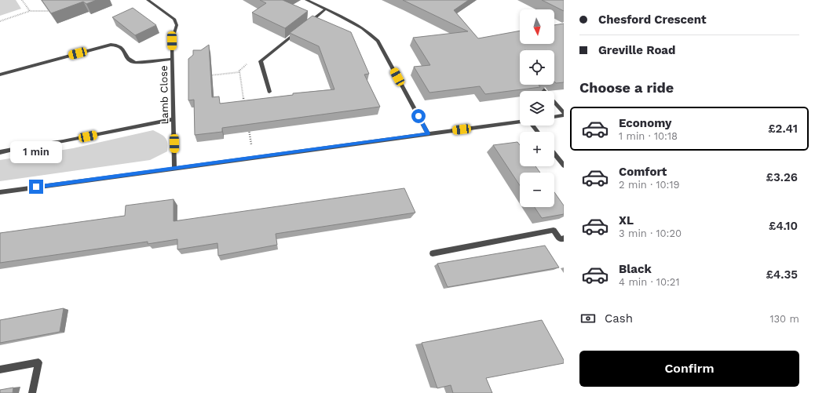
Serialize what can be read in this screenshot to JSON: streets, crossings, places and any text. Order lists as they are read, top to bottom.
{
  "streets": {
    "street": ["Lamb Close"]
  },
  "north": "bottom",
  "page": {
    "banner": ["Chesford Crescent", "Greville Road"],
    "map_buttons": ["+", "−"],
    "heading": "Choose a ride",
    "list": [
      {
        "name": "Economy",
        "note": "1 min · 10:18",
        "value": "£2.41"
      },
      {
        "name": "Comfort",
        "note": "2 min · 10:19",
        "value": "£3.26"
      },
      {
        "name": "XL",
        "note": "3 min · 10:20",
        "value": "£4.10"
      },
      {
        "name": "Black",
        "note": "4 min · 10:21",
        "value": "£4.35"
      }
    ],
    "bubble": "1 min",
    "pay": ["Cash", "130 m"],
    "buttons": "Confirm"
  }
}
